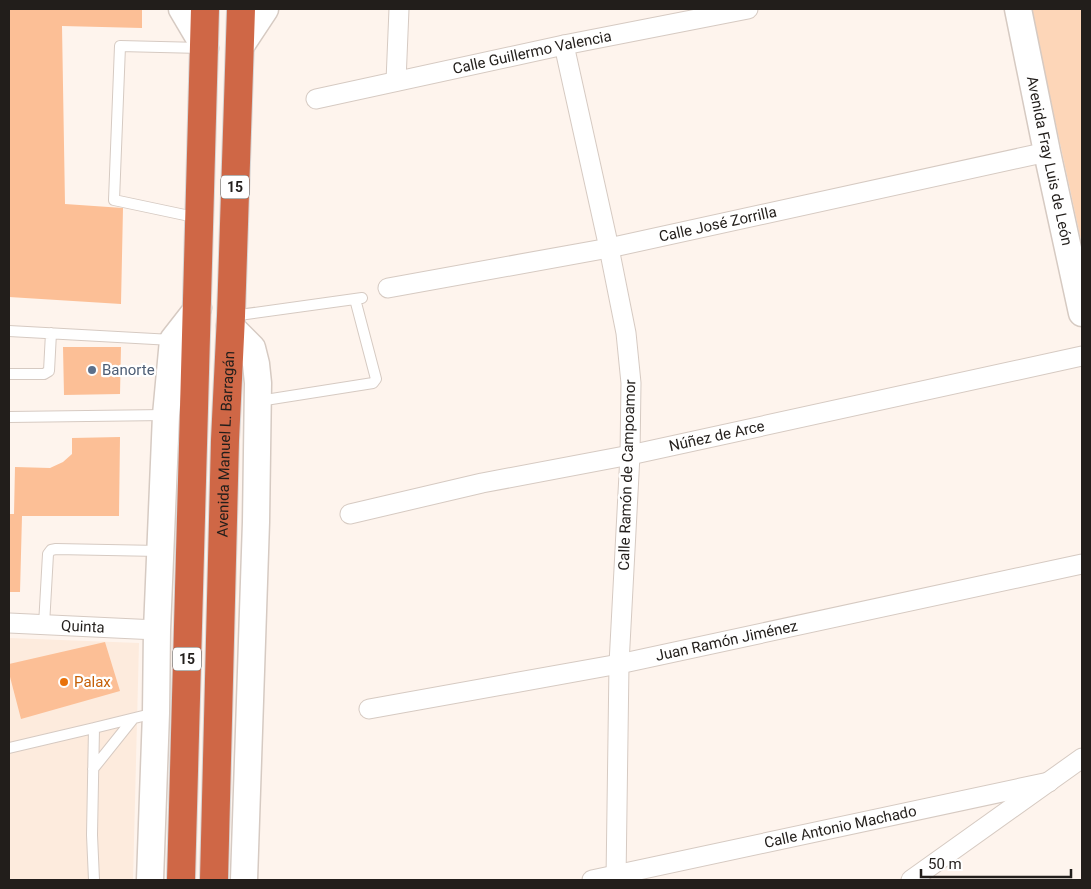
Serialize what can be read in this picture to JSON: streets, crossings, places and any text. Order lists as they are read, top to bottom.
{
  "streets": {
    "highway": ["15", "Avenida Manuel L. Barragán"],
    "street": [
      "Calle Guillermo Valencia",
      "Avenida Fray Luis de León",
      "Calle José Zorrilla",
      "Núñez de Arce",
      "Calle Ramón de Campoamor",
      "Quinta",
      "Juan Ramón Jiménez",
      "Calle Antonio Machado"
    ]
  },
  "crossings": [
    ["Calle Guillermo Valencia", "Calle Ramón de Campoamor"],
    ["Avenida Fray Luis de León", "Calle José Zorrilla"],
    ["Calle José Zorrilla", "Calle Ramón de Campoamor"],
    ["Núñez de Arce", "Calle Ramón de Campoamor"],
    ["Calle Ramón de Campoamor", "Juan Ramón Jiménez"],
    ["Calle Ramón de Campoamor", "Calle Antonio Machado"]
  ],
  "places": ["Banorte", "Palax"],
  "scale_bar": "50 m"
}
